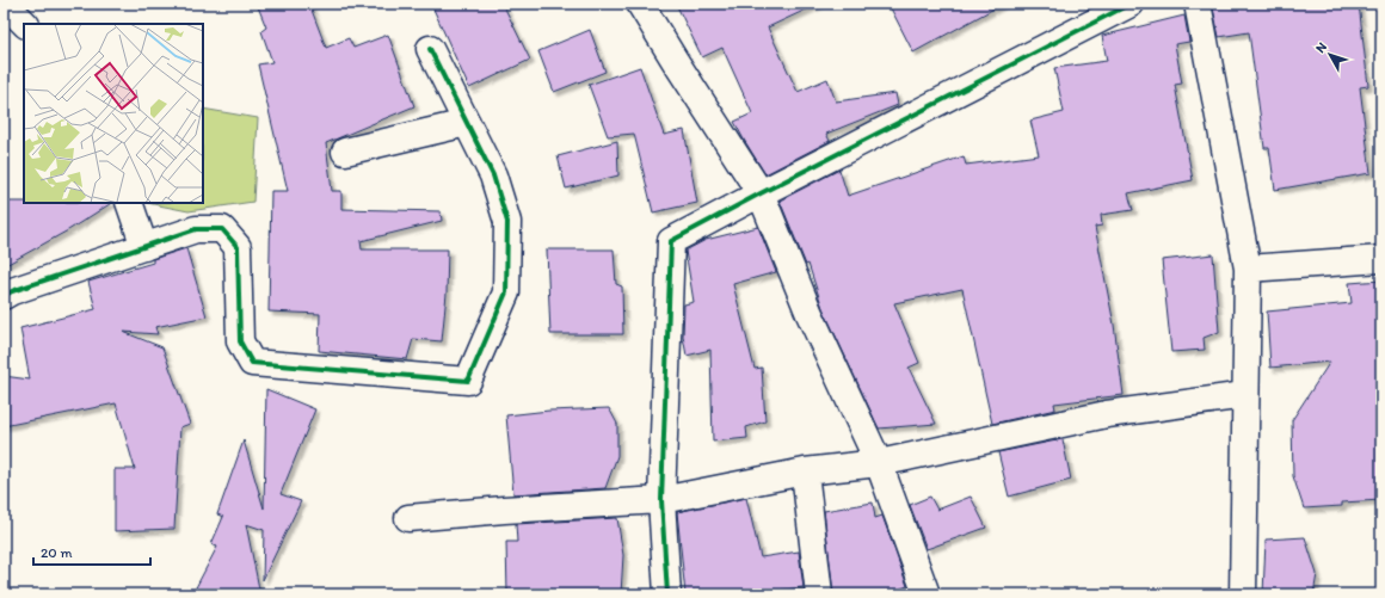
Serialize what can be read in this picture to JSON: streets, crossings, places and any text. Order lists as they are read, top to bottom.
{
  "scale_bar": "20 m",
  "north": "top left"
}
